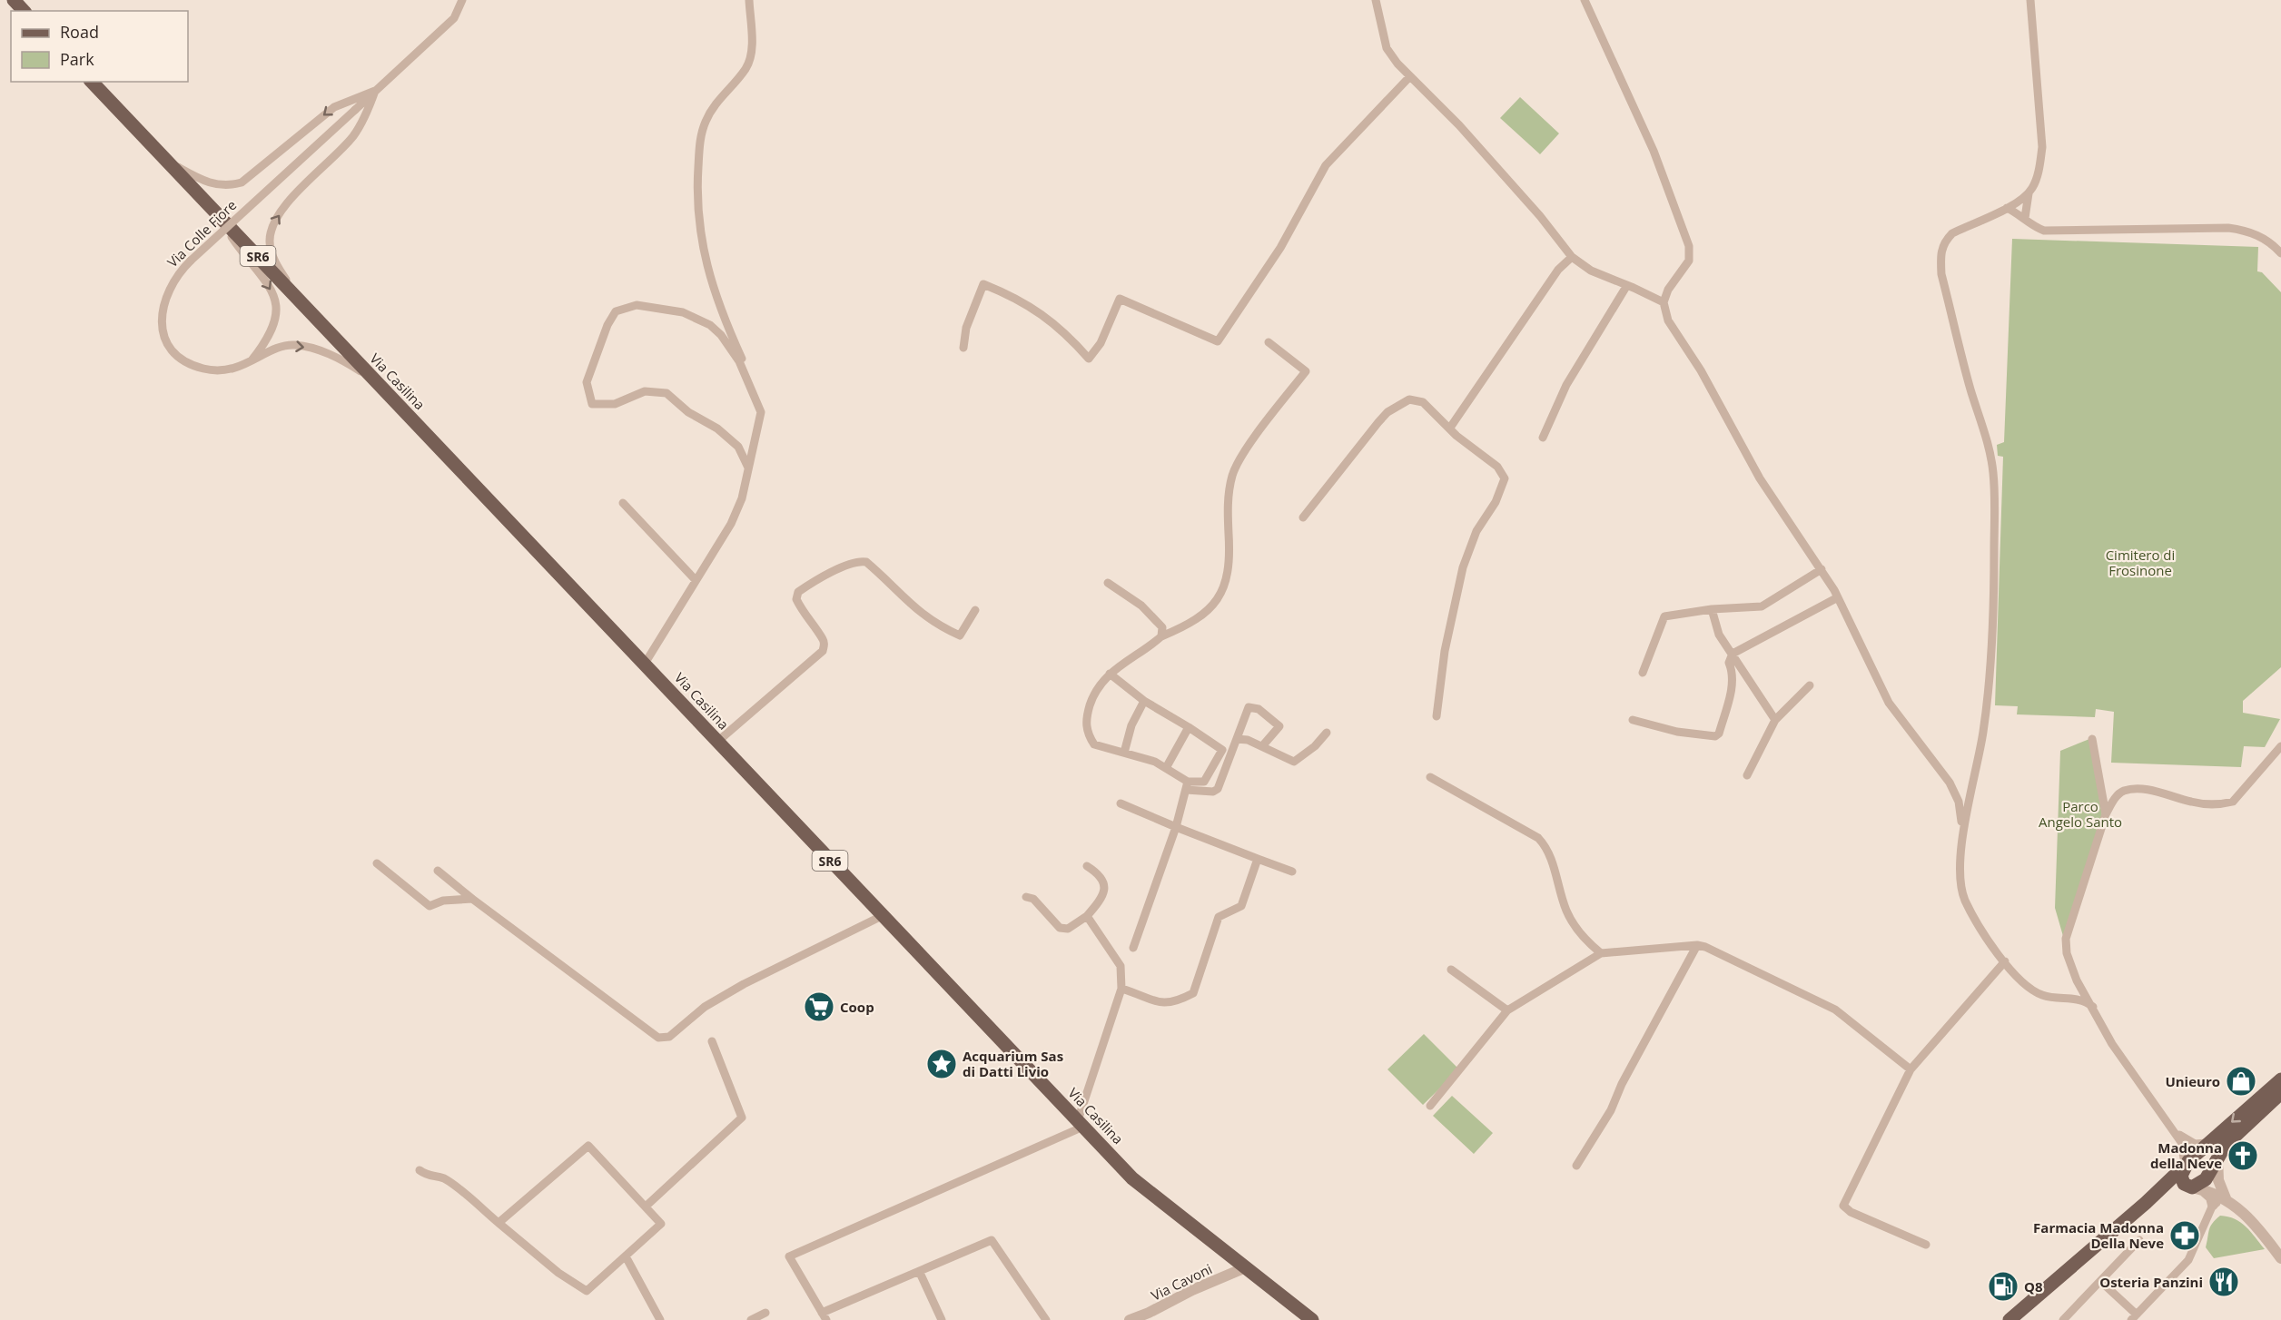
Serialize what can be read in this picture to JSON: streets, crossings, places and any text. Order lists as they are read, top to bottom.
{
  "streets": {
    "main road": ["SR6", "Via Casilina"],
    "street": ["Via Colle Fiore", "Via Cavoni"]
  },
  "crossings": [
    ["Via Colle Fiore", "Via Casilina"],
    ["Via Casilina", "Via Cavoni"]
  ],
  "parks": ["Cimitero di Frosinone", "Parco Angelo Santo"],
  "places": {
    "supermarket": ["Coop"],
    "place": ["Acquarium Sas di Datti Livio"],
    "shop": ["Unieuro"],
    "church": ["Madonna della Neve"],
    "pharmacy": ["Farmacia Madonna Della Neve"],
    "restaurant": ["Osteria Panzini"],
    "fuel station": ["Q8"]
  },
  "legend": ["Road", "Park"]
}
